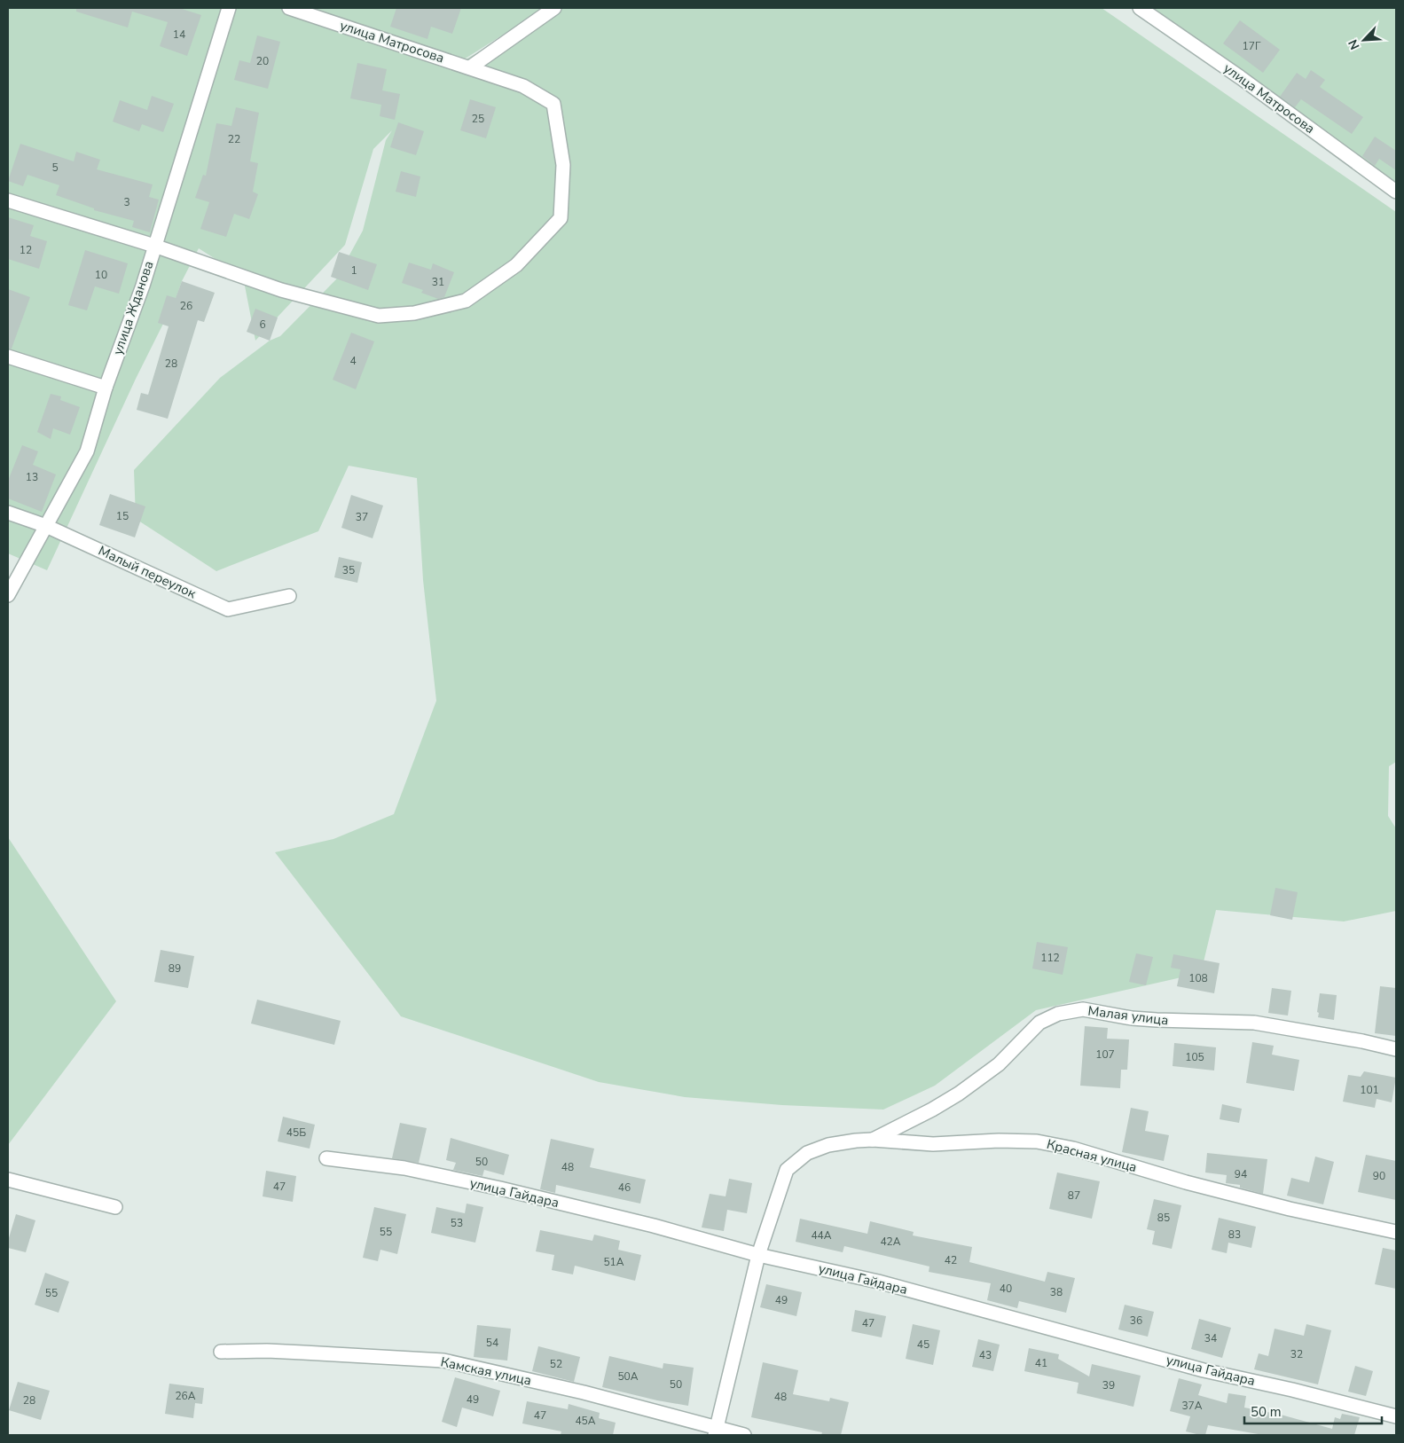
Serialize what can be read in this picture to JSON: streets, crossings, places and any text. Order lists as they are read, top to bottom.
{
  "streets": {
    "street": [
      "улица Матросова",
      "улица Жданова",
      "Малый переулок",
      "Малая улица",
      "Красная улица",
      "улица Гайдара",
      "Камская улица"
    ]
  },
  "crossings": [
    ["улица Матросова", "улица Жданова"],
    ["улица Жданова", "Малый переулок"],
    ["Малая улица", "Красная улица"],
    ["Красная улица", "улица Гайдара"]
  ],
  "house_numbers": [
    "14",
    "17Г",
    "20",
    "25",
    "22",
    "5",
    "3",
    "12",
    "1",
    "10",
    "31",
    "26",
    "6",
    "4",
    "28",
    "13",
    "15",
    "37",
    "35",
    "112",
    "89",
    "108",
    "107",
    "105",
    "101",
    "45Б",
    "50",
    "48",
    "94",
    "90",
    "47",
    "46",
    "87",
    "85",
    "53",
    "55",
    "83",
    "44А",
    "42А",
    "42",
    "51А",
    "40",
    "38",
    "55",
    "49",
    "36",
    "47",
    "34",
    "54",
    "45",
    "32",
    "43",
    "41",
    "52",
    "50А",
    "50",
    "39",
    "26А",
    "48",
    "49",
    "28",
    "37А",
    "47",
    "45А"
  ],
  "scale_bar": "50 m",
  "north": "bottom left"
}
